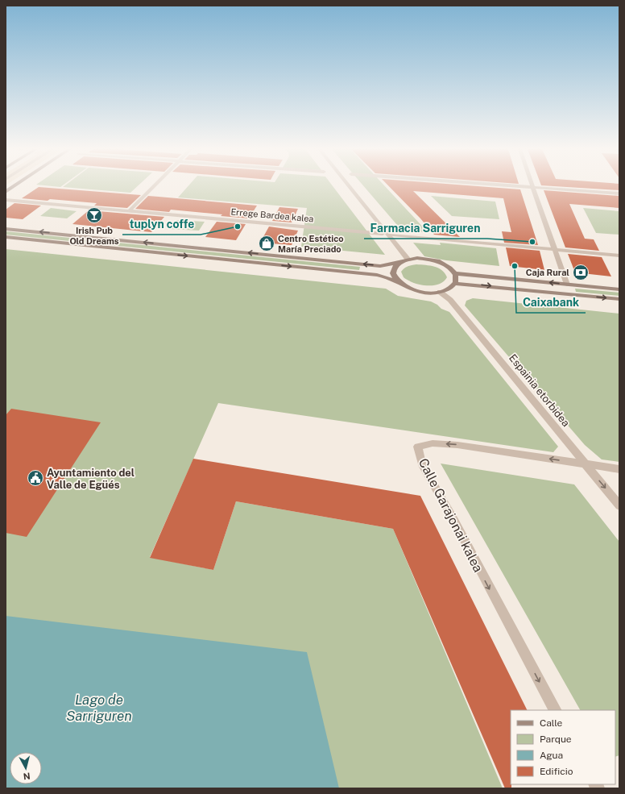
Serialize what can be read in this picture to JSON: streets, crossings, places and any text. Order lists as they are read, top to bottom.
{
  "streets": {
    "street": ["Errege Bardea kalea", "Espainia etorbidea", "Calle Garajonai kalea"]
  },
  "crossings": [
    ["Espainia etorbidea", "Calle Garajonai kalea"]
  ],
  "water": ["Lago de Sarriguren"],
  "places": {
    "bar": ["Irish Pub Old Dreams"],
    "other": ["tuplyn coffe", "Farmacia Sarriguren", "Caixabank"],
    "shop": ["Centro Estético María Preciado"],
    "bank": ["Caja Rural"],
    "public building": ["Ayuntamiento del Valle de Egüés"]
  },
  "legend": [
    "Calle",
    "Parque",
    "Agua",
    "Edificio"
  ],
  "north": "bottom"
}
